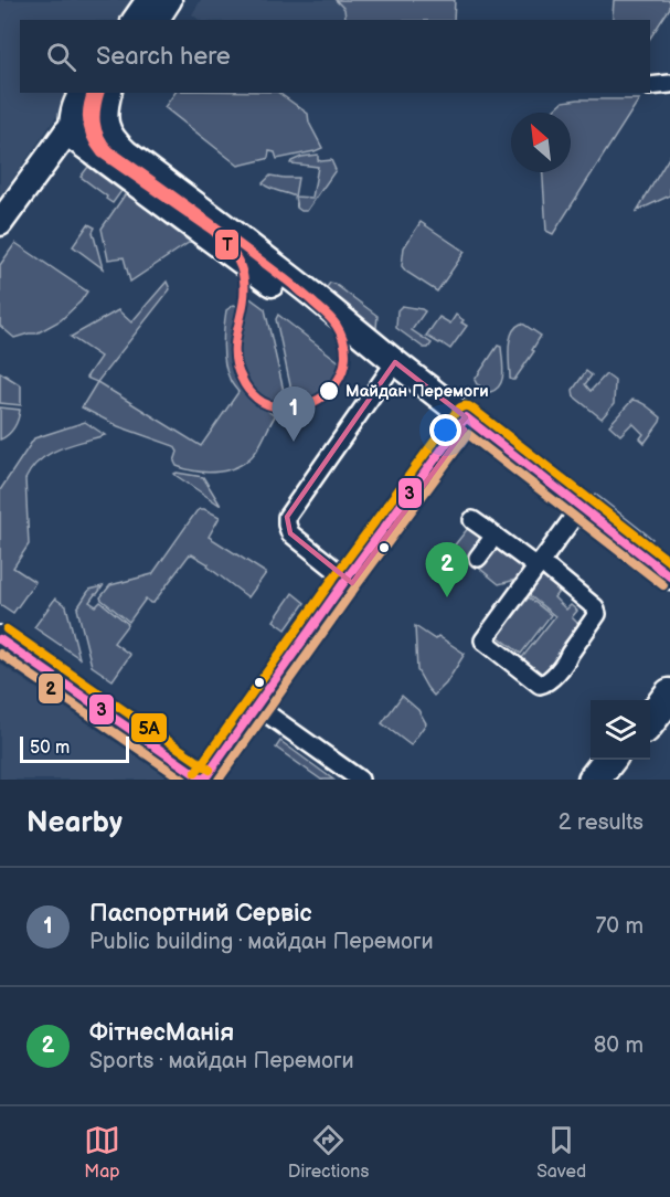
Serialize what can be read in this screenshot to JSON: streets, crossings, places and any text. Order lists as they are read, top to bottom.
{
  "places": ["Майдан Перемоги"],
  "lines": [
    "transit line Т",
    "transit line 5А",
    "transit line 3",
    "transit line 2"
  ],
  "scale_bar": "50 m",
  "north": "top left",
  "page": {
    "search": "Search here",
    "pins": ["1", "2"],
    "scale": "50 m",
    "heading": ["Nearby", "2 results"],
    "list": [
      {
        "mark": "1",
        "name": "Паспортний Сервіс",
        "note": "Public building · майдан Перемоги",
        "value": "70 m"
      },
      {
        "mark": "2",
        "name": "ФітнесМанія",
        "note": "Sports · майдан Перемоги",
        "value": "80 m"
      }
    ],
    "nav": ["Map", "Directions", "Saved"]
  }
}
